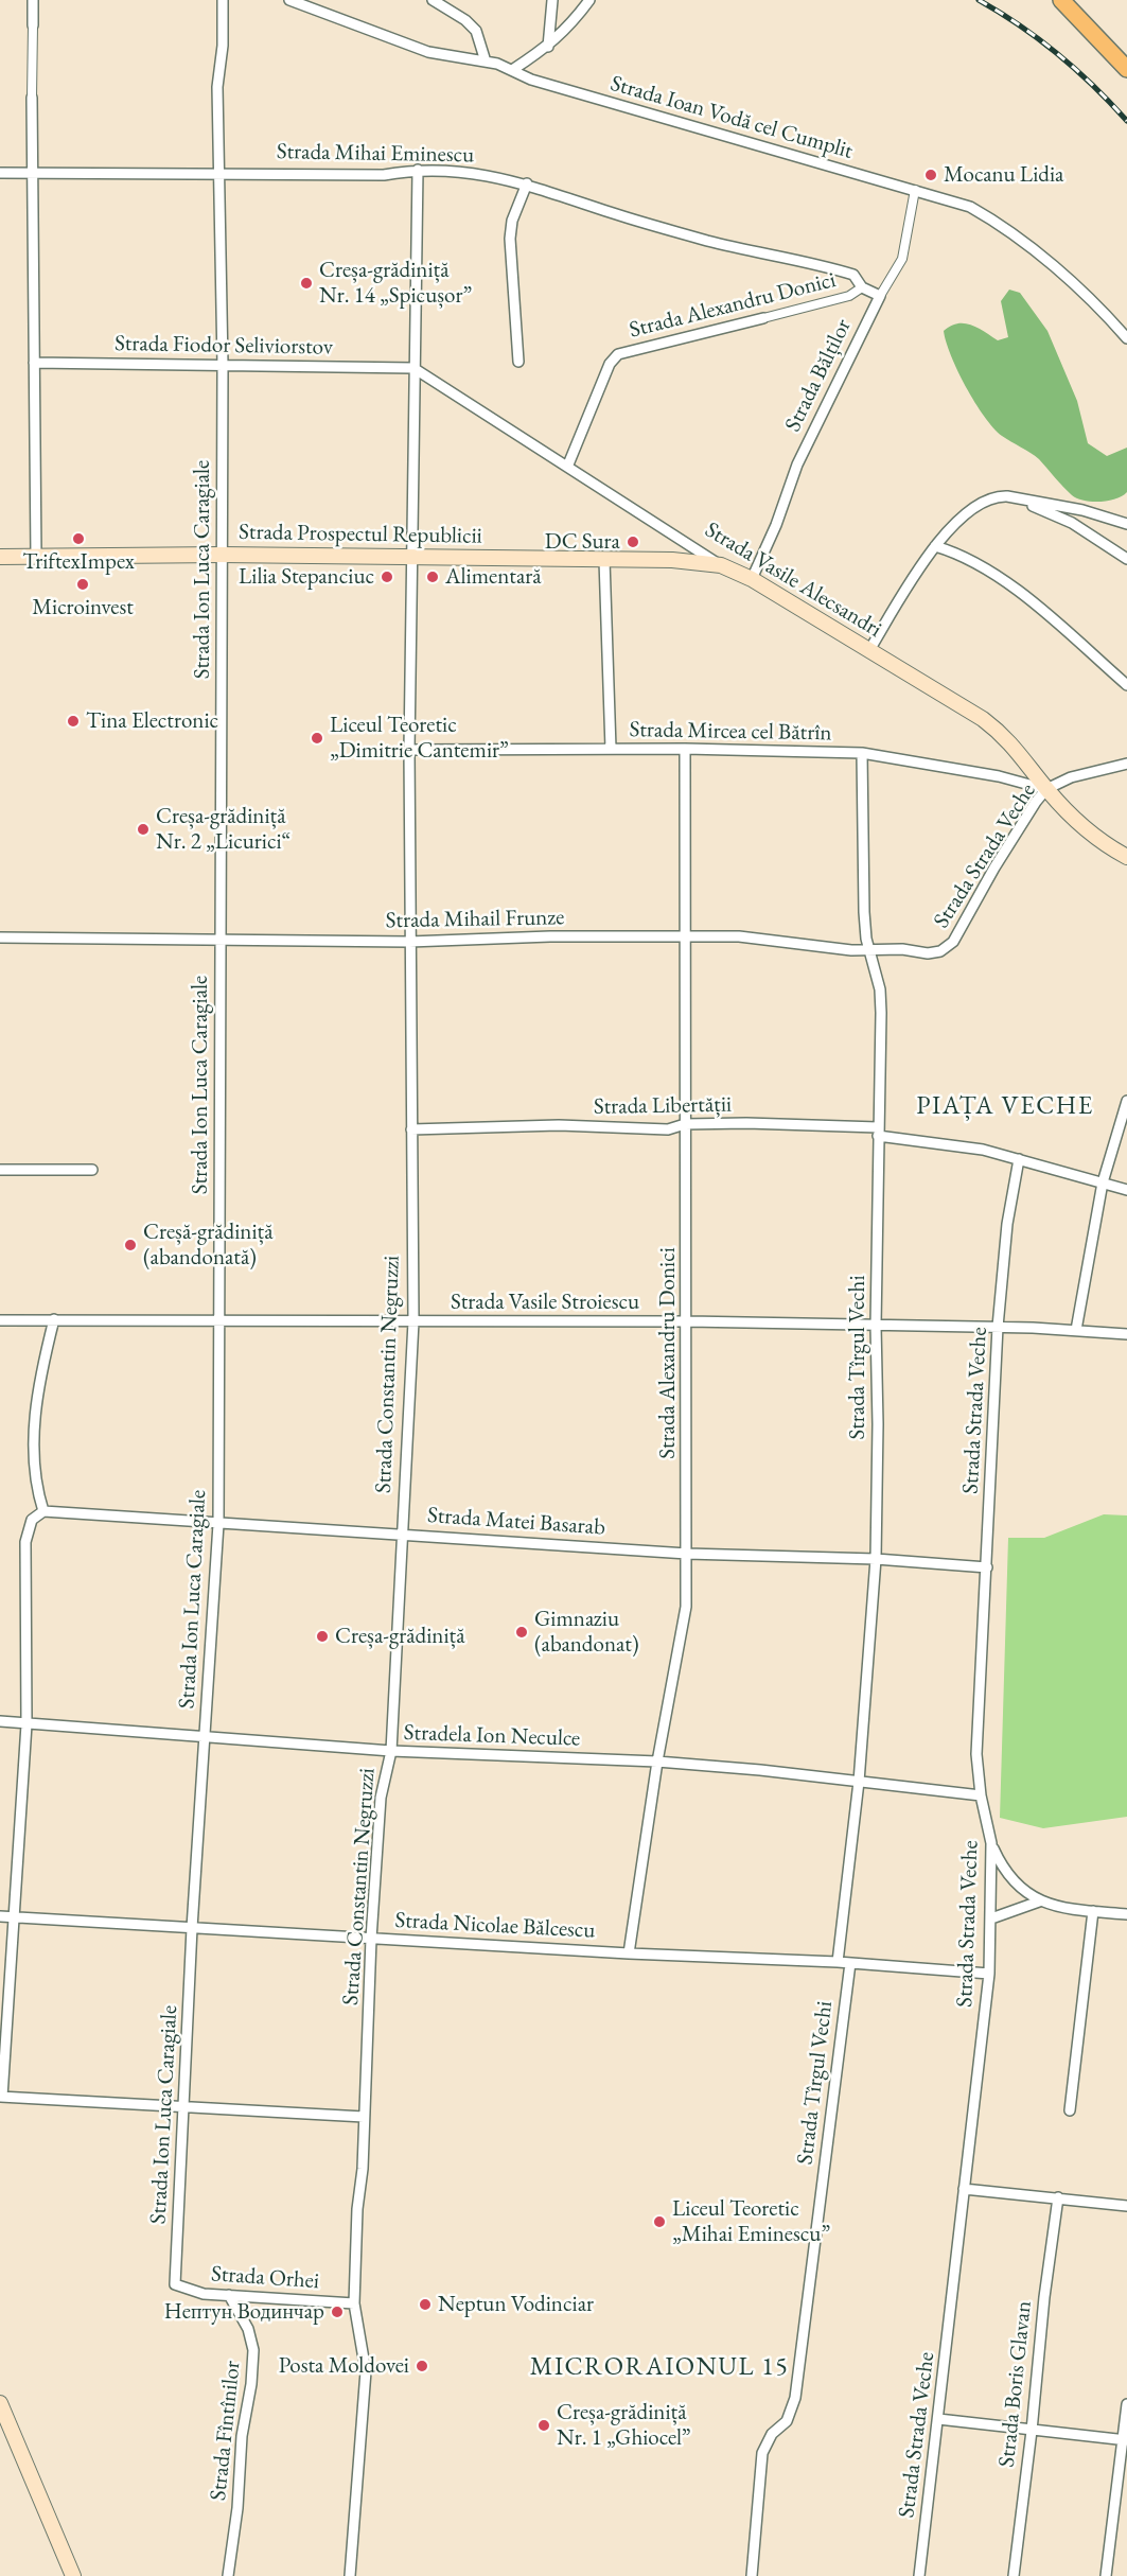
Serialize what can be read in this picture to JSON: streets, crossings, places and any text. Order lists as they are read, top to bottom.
{
  "streets": {
    "main road": ["Strada Prospectul Republicii", "Strada Vasile Alecsandri"],
    "street": [
      "Strada Ioan Vodă cel Cumplit",
      "Strada Mihai Eminescu",
      "Strada Alexandru Donici",
      "Strada Fiodor Seliviorstov",
      "Strada Bălților",
      "Strada Ion Luca Caragiale",
      "Strada Mircea cel Bătrîn",
      "Strada Strada Veche",
      "Strada Mihail Frunze",
      "Strada Libertății",
      "Strada Vasile Stroiescu",
      "Strada Tîrgul Vechi",
      "Strada Constantin Negruzzi",
      "Strada Matei Basarab",
      "Stradela Ion Neculce",
      "Strada Nicolae Bălcescu",
      "Strada Orhei",
      "Strada Boris Glavan",
      "Strada Fîntînilor"
    ]
  },
  "crossings": [
    ["Strada Ioan Vodă cel Cumplit", "Strada Bălților"],
    ["Strada Mihai Eminescu", "Strada Alexandru Donici"],
    ["Strada Mihai Eminescu", "Strada Bălților"],
    ["Strada Mihai Eminescu", "Strada Ion Luca Caragiale"],
    ["Strada Mihai Eminescu", "Strada Constantin Negruzzi"],
    ["Strada Alexandru Donici", "Strada Vasile Alecsandri"],
    ["Strada Alexandru Donici", "Strada Mircea cel Bătrîn"],
    ["Strada Alexandru Donici", "Strada Mihail Frunze"],
    ["Strada Alexandru Donici", "Strada Libertății"],
    ["Strada Alexandru Donici", "Strada Vasile Stroiescu"],
    ["Strada Alexandru Donici", "Strada Matei Basarab"],
    ["Strada Alexandru Donici", "Stradela Ion Neculce"],
    ["Strada Alexandru Donici", "Strada Nicolae Bălcescu"],
    ["Strada Fiodor Seliviorstov", "Strada Ion Luca Caragiale"],
    ["Strada Fiodor Seliviorstov", "Strada Vasile Alecsandri"],
    ["Strada Fiodor Seliviorstov", "Strada Constantin Negruzzi"],
    ["Strada Bălților", "Strada Vasile Alecsandri"],
    ["Strada Prospectul Republicii", "Strada Ion Luca Caragiale"],
    ["Strada Prospectul Republicii", "Strada Vasile Alecsandri"],
    ["Strada Prospectul Republicii", "Strada Constantin Negruzzi"],
    ["Strada Ion Luca Caragiale", "Strada Mihail Frunze"],
    ["Strada Ion Luca Caragiale", "Strada Vasile Stroiescu"],
    ["Strada Ion Luca Caragiale", "Strada Matei Basarab"],
    ["Strada Ion Luca Caragiale", "Stradela Ion Neculce"],
    ["Strada Ion Luca Caragiale", "Strada Nicolae Bălcescu"],
    ["Strada Ion Luca Caragiale", "Strada Orhei"],
    ["Strada Vasile Alecsandri", "Strada Mircea cel Bătrîn"],
    ["Strada Vasile Alecsandri", "Strada Strada Veche"],
    ["Strada Vasile Alecsandri", "Strada Constantin Negruzzi"],
    ["Strada Mircea cel Bătrîn", "Strada Strada Veche"],
    ["Strada Mircea cel Bătrîn", "Strada Tîrgul Vechi"],
    ["Strada Mircea cel Bătrîn", "Strada Constantin Negruzzi"],
    ["Strada Strada Veche", "Strada Mihail Frunze"],
    ["Strada Strada Veche", "Strada Libertății"],
    ["Strada Strada Veche", "Strada Vasile Stroiescu"],
    ["Strada Strada Veche", "Strada Matei Basarab"],
    ["Strada Strada Veche", "Stradela Ion Neculce"],
    ["Strada Strada Veche", "Strada Nicolae Bălcescu"],
    ["Strada Mihail Frunze", "Strada Tîrgul Vechi"],
    ["Strada Mihail Frunze", "Strada Constantin Negruzzi"],
    ["Strada Libertății", "Strada Tîrgul Vechi"],
    ["Strada Libertății", "Strada Constantin Negruzzi"],
    ["Strada Vasile Stroiescu", "Strada Tîrgul Vechi"],
    ["Strada Vasile Stroiescu", "Strada Constantin Negruzzi"],
    ["Strada Tîrgul Vechi", "Strada Matei Basarab"],
    ["Strada Tîrgul Vechi", "Stradela Ion Neculce"],
    ["Strada Tîrgul Vechi", "Strada Nicolae Bălcescu"],
    ["Strada Constantin Negruzzi", "Strada Matei Basarab"],
    ["Strada Constantin Negruzzi", "Stradela Ion Neculce"],
    ["Strada Constantin Negruzzi", "Strada Nicolae Bălcescu"],
    ["Strada Constantin Negruzzi", "Strada Orhei"],
    ["Strada Orhei", "Strada Fîntînilor"]
  ],
  "districts": ["PIAȚA VECHE", "MICRORAIONUL 15"],
  "places": [
    "Mocanu Lidia",
    "Creșa-grădiniță Nr. 14 „Spicușor”",
    "TriftexImpex",
    "DC Sura",
    "Lilia Stepanciuc",
    "Alimentară",
    "Microinvest",
    "Tina Electronic",
    "Liceul Teoretic „Dimitrie Cantemir”",
    "Creșa-grădiniță Nr. 2 „Licurici“",
    "Creșă-grădiniță (abandonată)",
    "Gimnaziu (abandonat)",
    "Creșa-grădiniță",
    "Liceul Teoretic „Mihai Eminescu”",
    "Neptun Vodinciar",
    "Нептун Водинчар",
    "Posta Moldovei",
    "Creșa-grădiniță Nr. 1 „Ghiocel”"
  ]
}
